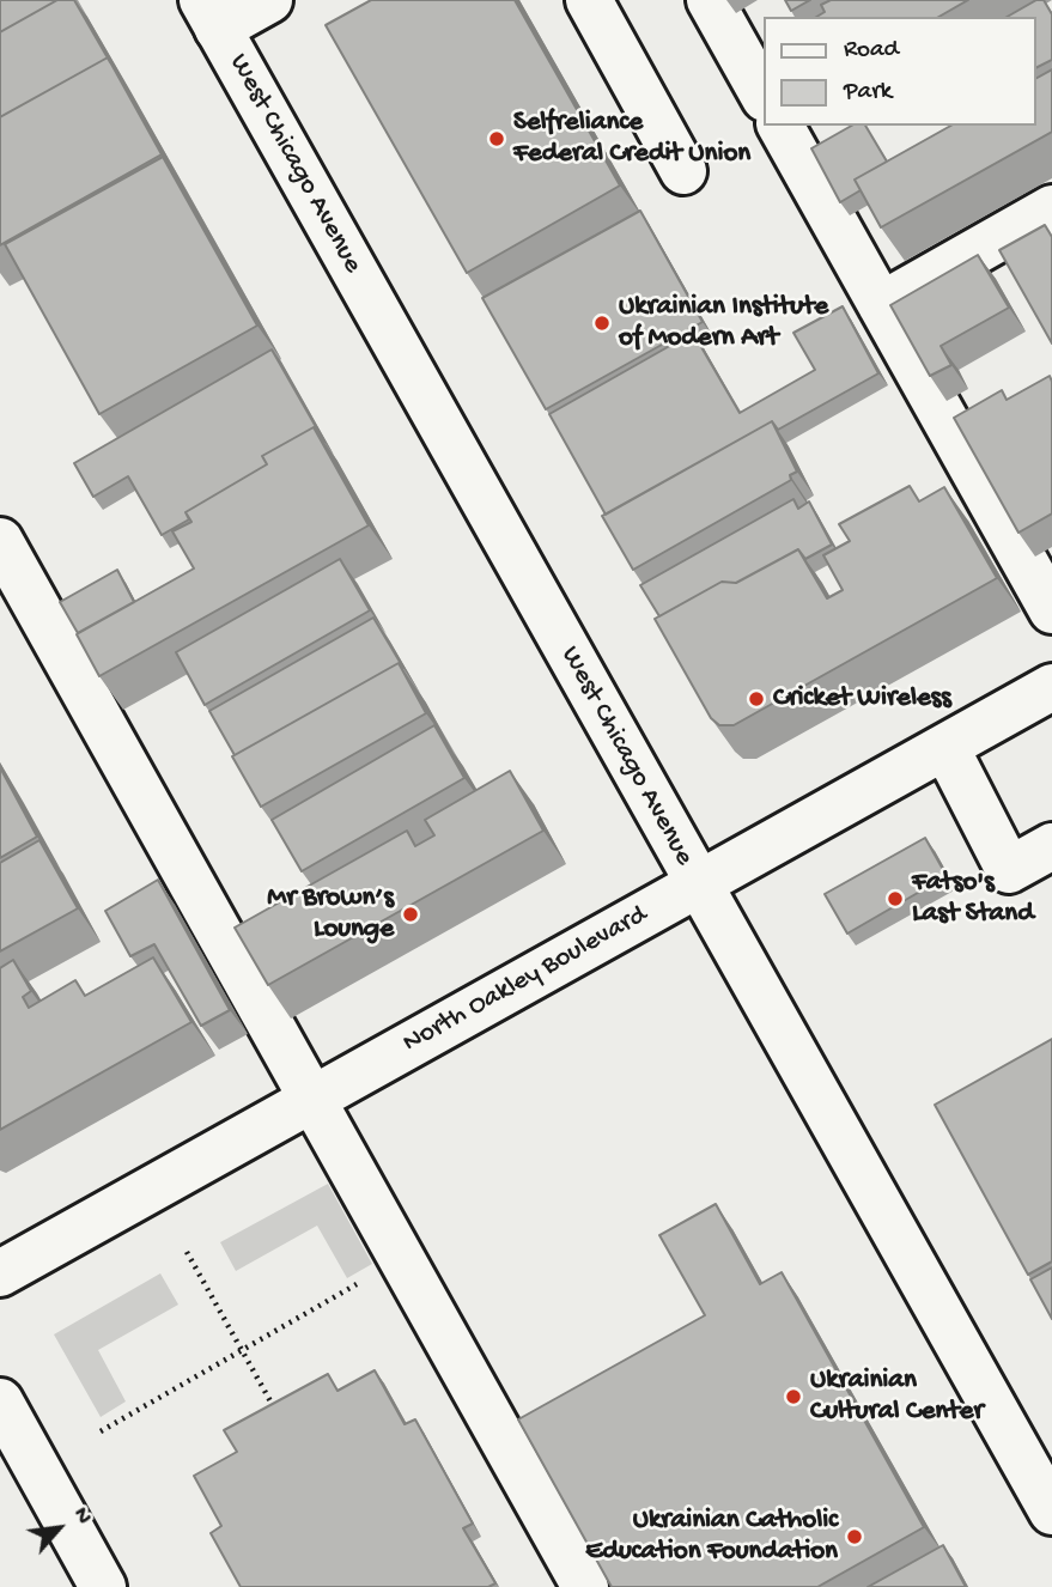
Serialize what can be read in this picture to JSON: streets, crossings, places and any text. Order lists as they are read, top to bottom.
{
  "streets": {
    "main road": ["West Chicago Avenue", "North Oakley Boulevard"]
  },
  "crossings": [
    ["West Chicago Avenue", "North Oakley Boulevard"]
  ],
  "places": [
    "Selfreliance Federal Credit Union",
    "Ukrainian Institute of Modern Art",
    "Cricket Wireless",
    "Fatso's Last Stand",
    "Mr Brown’s Lounge",
    "Ukrainian Cultural Center",
    "Ukrainian Catholic Education Foundation"
  ],
  "legend": ["Road", "Park"],
  "north": "top right"
}
